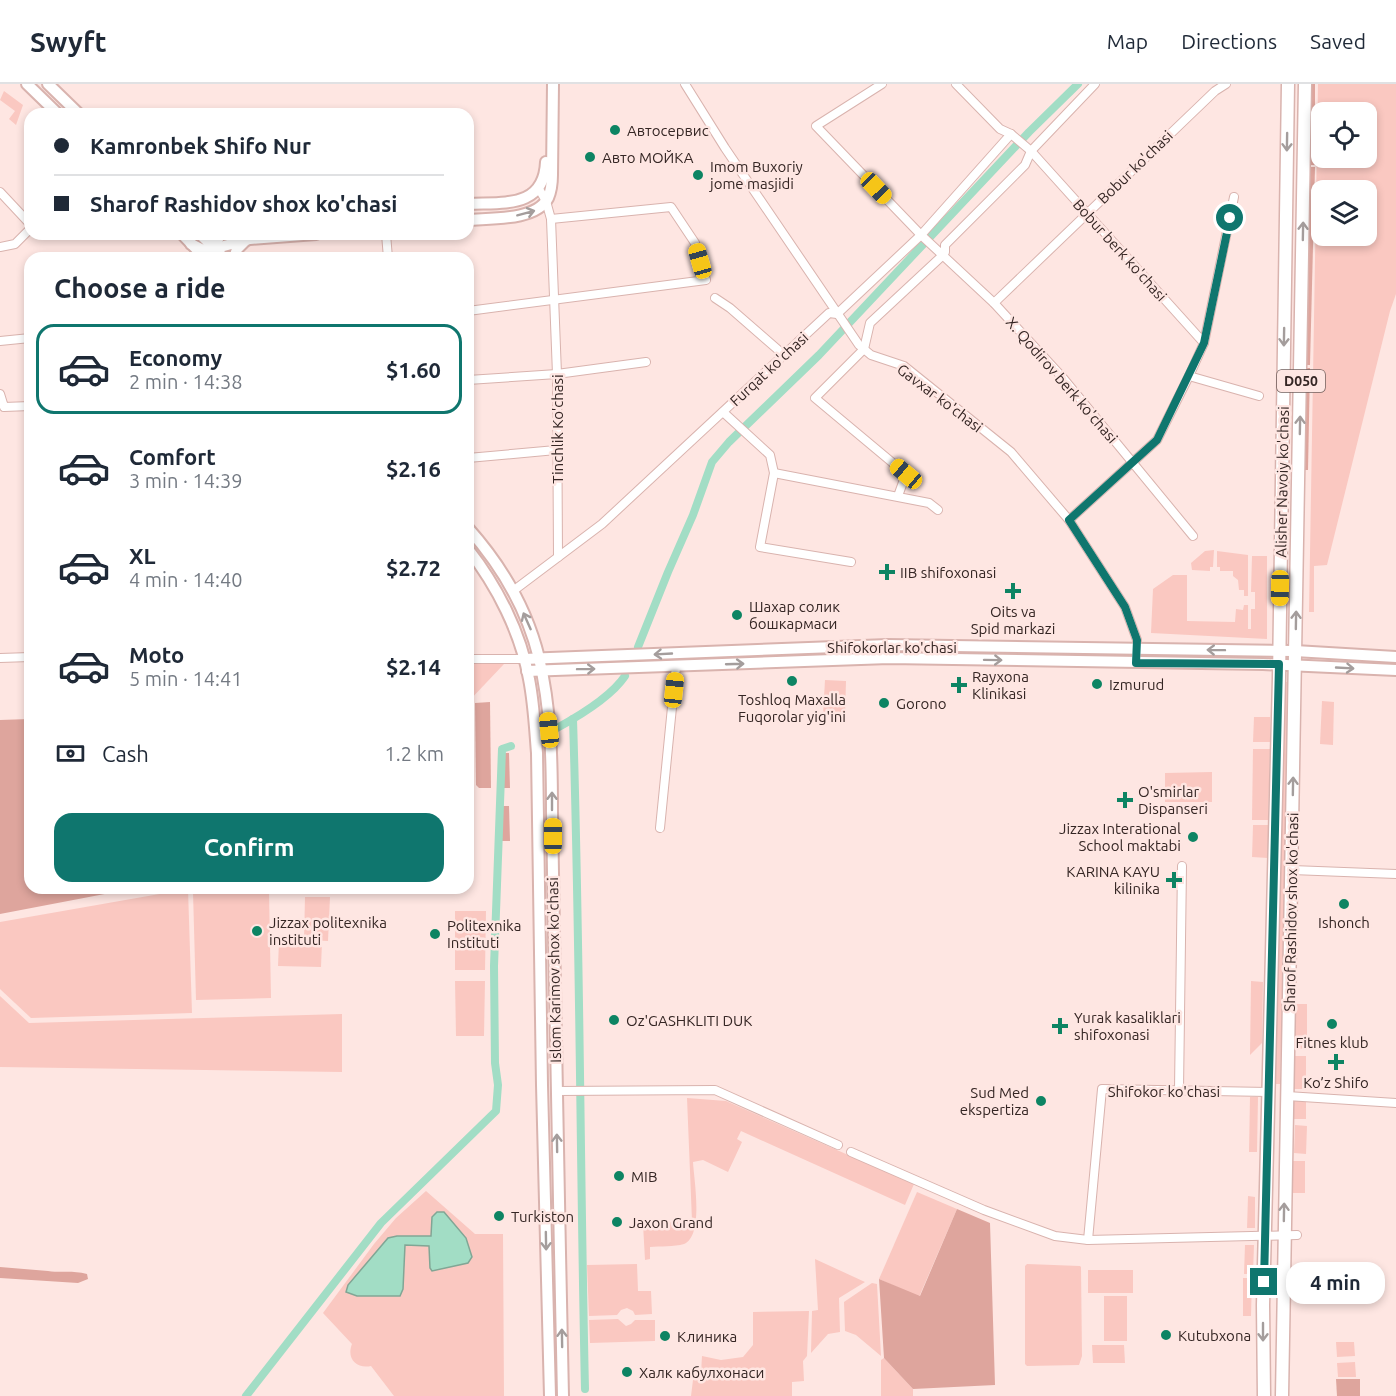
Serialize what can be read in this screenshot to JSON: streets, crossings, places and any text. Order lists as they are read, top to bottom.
{
  "streets": {
    "main road": [
      "D050",
      "Alisher Navoiy ko'chasi",
      "Shifokorlar ko'chasi",
      "Sharof Rashidov shox ko'chasi",
      "Islom Karimov shox ko'chasi"
    ],
    "street": [
      "Bobur ko'chasi",
      "Bobur berk ko'chasi",
      "Furqat ko'chasi",
      "X. Qodirov berk ko'chasi",
      "Gavxar ko'chasi",
      "Tinchlik Ko'chasi",
      "Shifokor ko'chasi"
    ]
  },
  "crossings": [
    ["Bobur ko'chasi", "Bobur berk ko'chasi"],
    ["Bobur ko'chasi", "X. Qodirov berk ko'chasi"],
    ["Bobur berk ko'chasi", "Furqat ko'chasi"],
    ["Furqat ko'chasi", "X. Qodirov berk ko'chasi"],
    ["Furqat ko'chasi", "Gavxar ko'chasi"],
    ["Furqat ko'chasi", "Tinchlik Ko'chasi"],
    ["Furqat ko'chasi", "Islom Karimov shox ko'chasi"],
    ["Gavxar ko'chasi", "Shifokorlar ko'chasi"],
    ["Alisher Navoiy ko'chasi", "Shifokorlar ko'chasi"],
    ["Alisher Navoiy ko'chasi", "Sharof Rashidov shox ko'chasi"],
    ["Shifokorlar ko'chasi", "Sharof Rashidov shox ko'chasi"],
    ["Shifokorlar ko'chasi", "Islom Karimov shox ko'chasi"],
    ["Sharof Rashidov shox ko'chasi", "Shifokor ko'chasi"]
  ],
  "places": {
    "other": [
      "Автосервис",
      "Авто МОЙКА",
      "Imom Buxoriy jome masjidi",
      "Шахар солик бошкармаси",
      "Toshloq Maxalla Fuqorolar yig'ini",
      "Izmurud",
      "Gorono",
      "Jizzax Interational School maktabi",
      "Ishonch",
      "Jizzax politexnika instituti",
      "Politexnika Instituti",
      "Oz'GASHKLITI DUK",
      "Fitnes klub",
      "Sud Med ekspertiza",
      "MIB",
      "Turkiston",
      "Jaxon Grand",
      "Kutubxona",
      "Клиника",
      "Халк кабулхонаси"
    ],
    "health": [
      "IIB shifoxonasi",
      "Oits va Spid markazi",
      "Rayxona Klinikasi",
      "O'smirlar Dispanseri",
      "KARINA KAYU kilinika",
      "Yurak kasaliklari shifoxonasi",
      "Ko’z Shifo"
    ]
  },
  "page": {
    "header": "Swyft",
    "nav": ["Map", "Directions", "Saved"],
    "banner": ["Kamronbek Shifo Nur", "Sharof Rashidov shox ko'chasi"],
    "heading": "Choose a ride",
    "list": [
      {
        "name": "Economy",
        "note": "2 min · 14:38",
        "value": "$1.60"
      },
      {
        "name": "Comfort",
        "note": "3 min · 14:39",
        "value": "$2.16"
      },
      {
        "name": "XL",
        "note": "4 min · 14:40",
        "value": "$2.72"
      },
      {
        "name": "Moto",
        "note": "5 min · 14:41",
        "value": "$2.14"
      }
    ],
    "pay": ["Cash", "1.2 km"],
    "buttons": "Confirm",
    "bubble": "4 min"
  }
}
